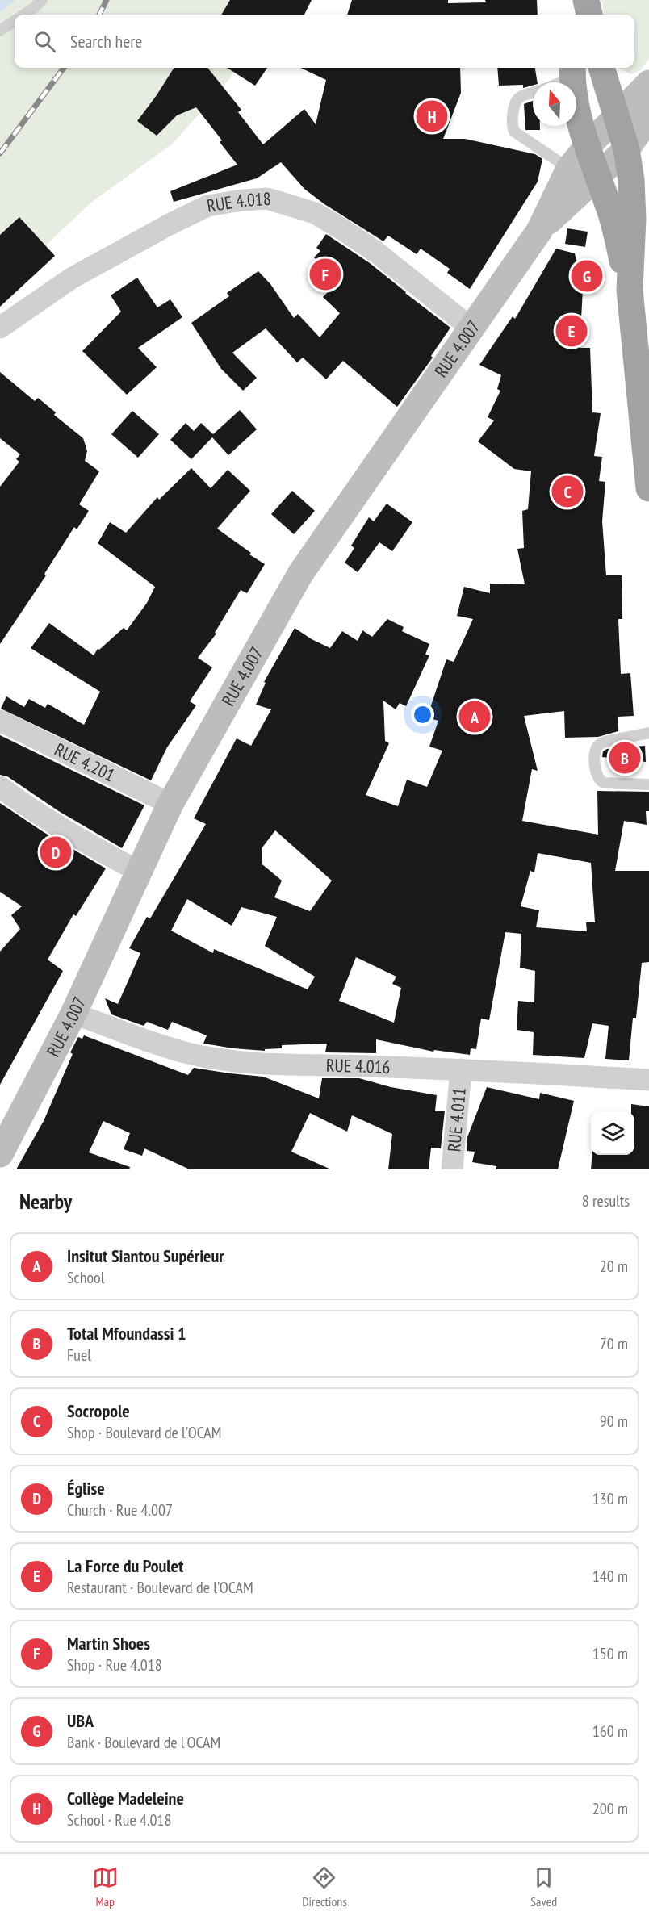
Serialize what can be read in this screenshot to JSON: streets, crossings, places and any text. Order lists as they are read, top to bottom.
{
  "streets": {
    "main road": ["RUE 4.007"],
    "street": [
      "RUE 4.018",
      "RUE 4.201",
      "RUE 4.016",
      "RUE 4.011"
    ]
  },
  "crossings": [
    ["RUE 4.018", "RUE 4.007"],
    ["RUE 4.007", "RUE 4.201"],
    ["RUE 4.007", "RUE 4.016"],
    ["RUE 4.016", "RUE 4.011"]
  ],
  "north": "top",
  "page": {
    "search": "Search here",
    "pins": [
      "H",
      "F",
      "G",
      "E",
      "C",
      "A",
      "B",
      "D"
    ],
    "heading": ["Nearby", "8 results"],
    "list": [
      {
        "mark": "A",
        "name": "Insitut Siantou Supérieur",
        "note": "School",
        "value": "20 m"
      },
      {
        "mark": "B",
        "name": "Total Mfoundassi 1",
        "note": "Fuel",
        "value": "70 m"
      },
      {
        "mark": "C",
        "name": "Socropole",
        "note": "Shop · Boulevard de l'OCAM",
        "value": "90 m"
      },
      {
        "mark": "D",
        "name": "Église",
        "note": "Church · Rue 4.007",
        "value": "130 m"
      },
      {
        "mark": "E",
        "name": "La Force du Poulet",
        "note": "Restaurant · Boulevard de l'OCAM",
        "value": "140 m"
      },
      {
        "mark": "F",
        "name": "Martin Shoes",
        "note": "Shop · Rue 4.018",
        "value": "150 m"
      },
      {
        "mark": "G",
        "name": "UBA",
        "note": "Bank · Boulevard de l'OCAM",
        "value": "160 m"
      },
      {
        "mark": "H",
        "name": "Collège Madeleine",
        "note": "School · Rue 4.018",
        "value": "200 m"
      }
    ],
    "nav": ["Map", "Directions", "Saved"]
  }
}
